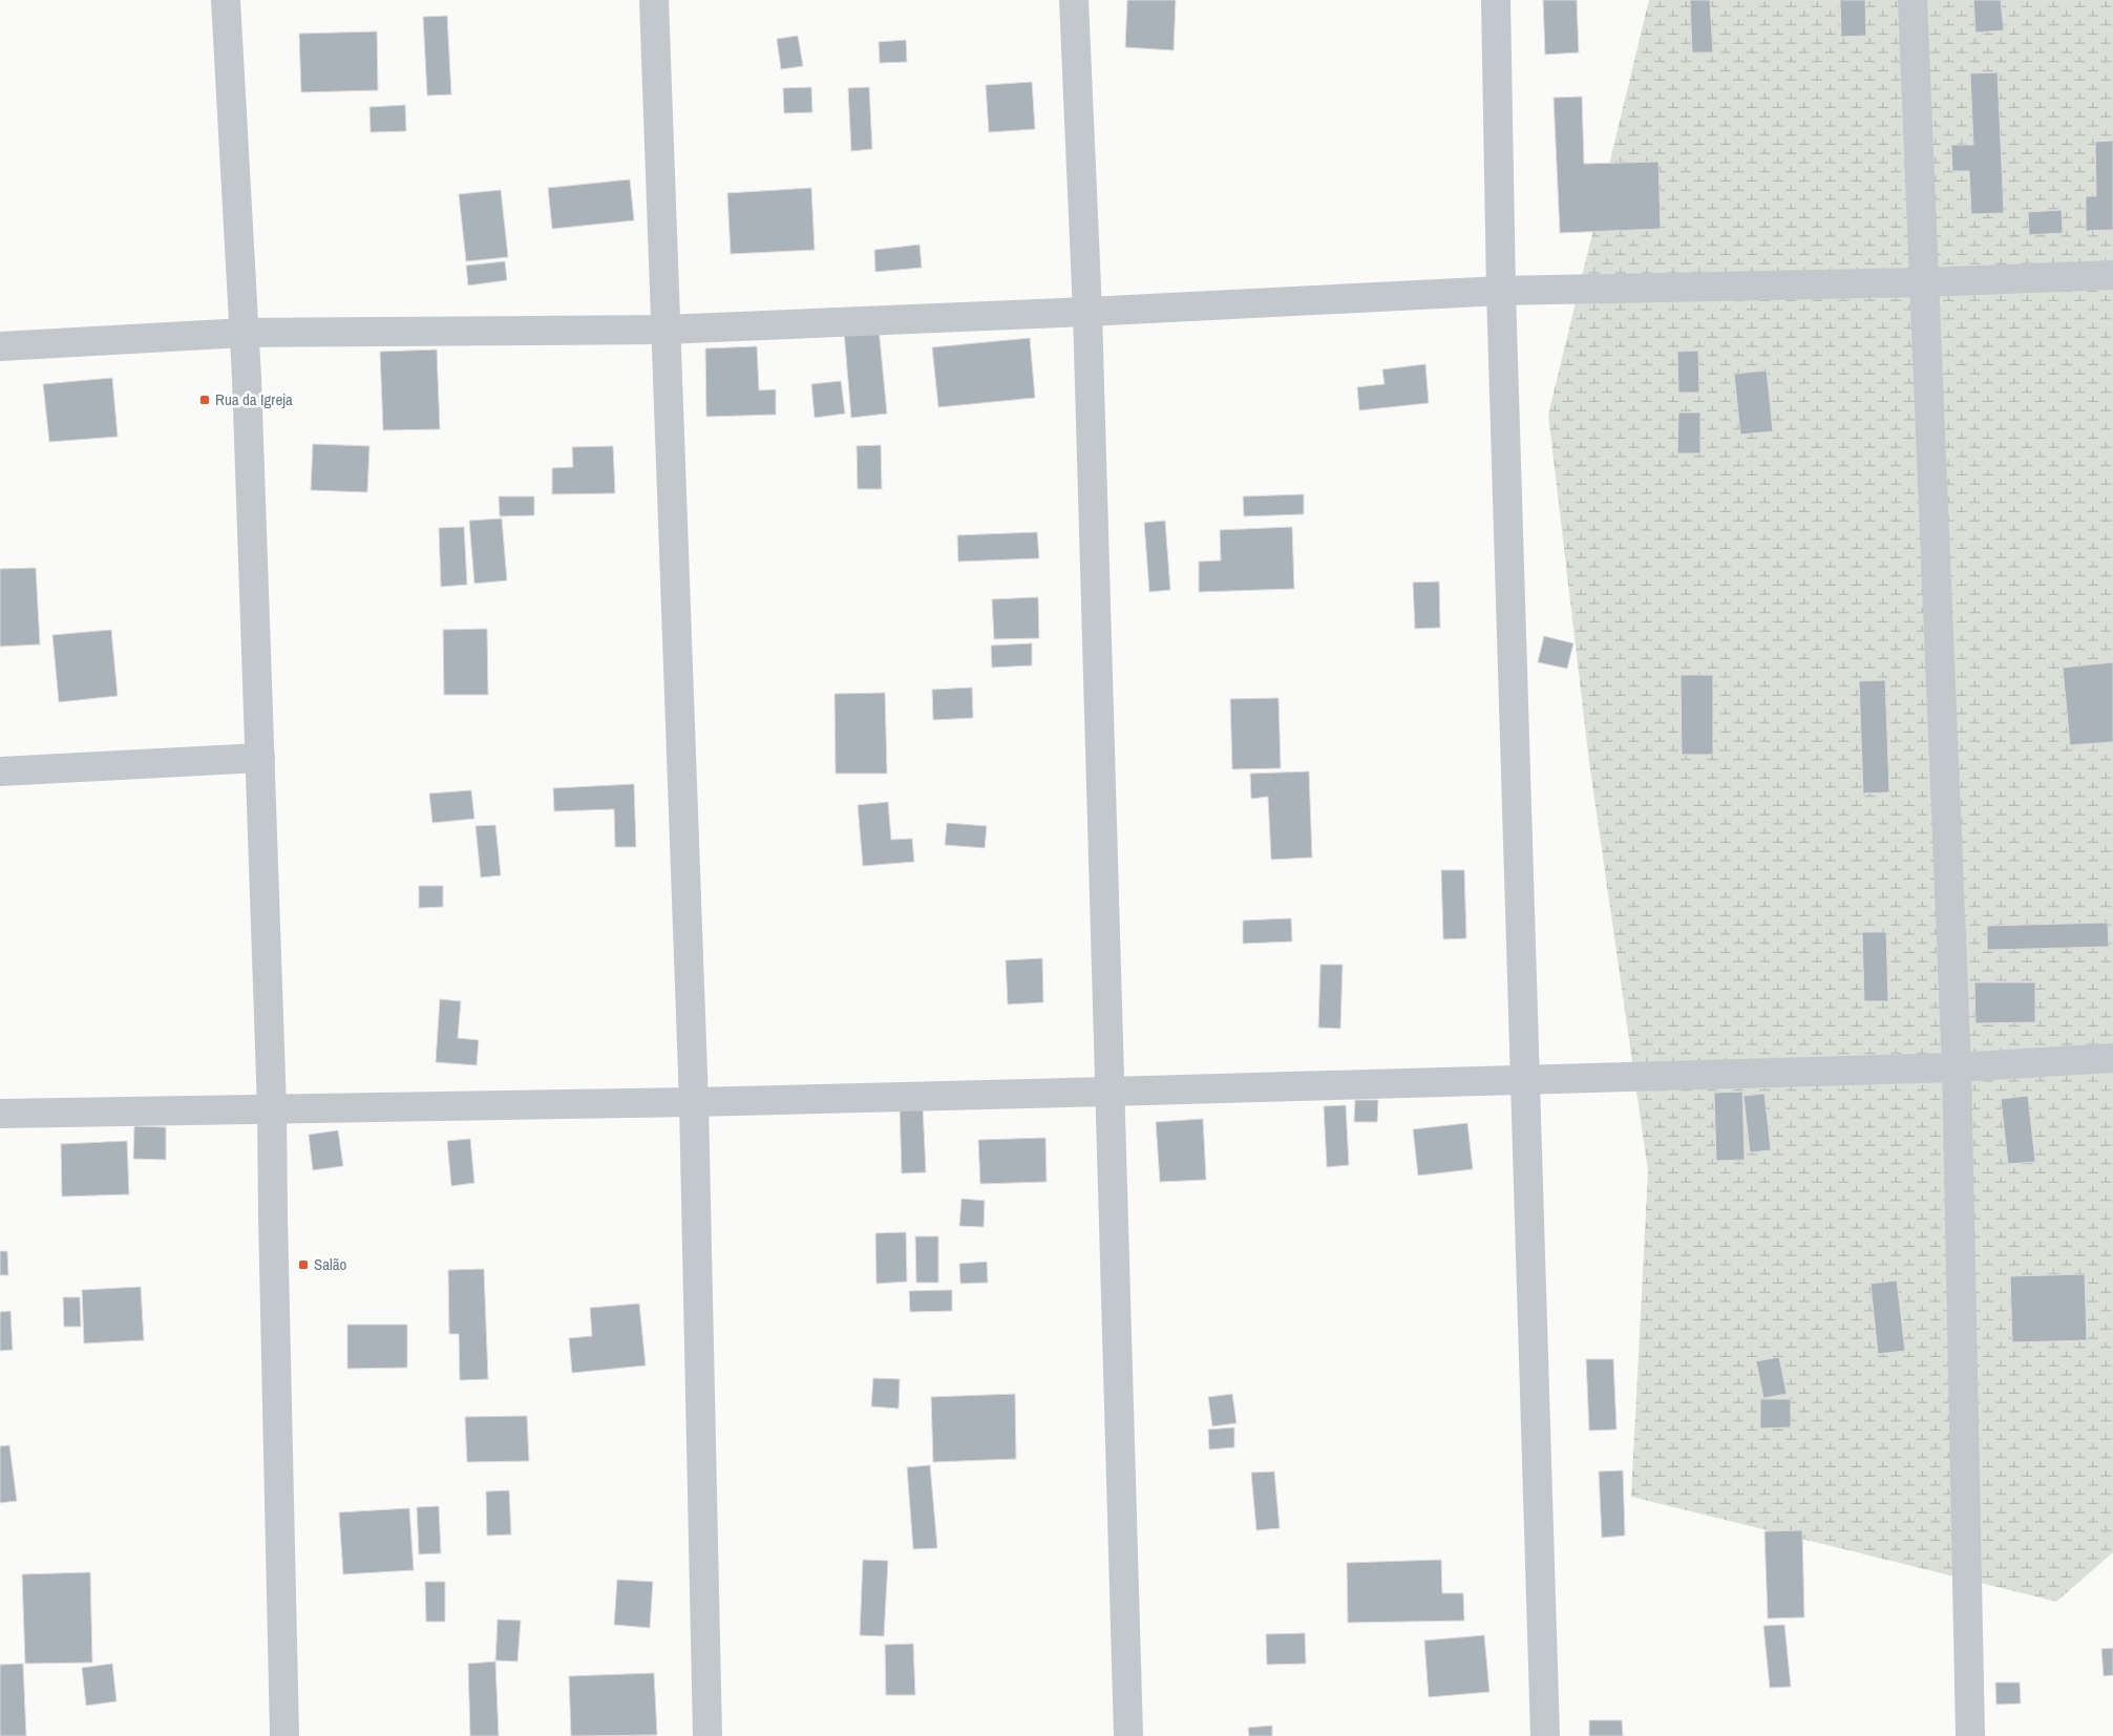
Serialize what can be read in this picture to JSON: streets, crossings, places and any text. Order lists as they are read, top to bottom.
{
  "places": {
    "transit": ["Rua da Igreja", "Salão"]
  }
}
